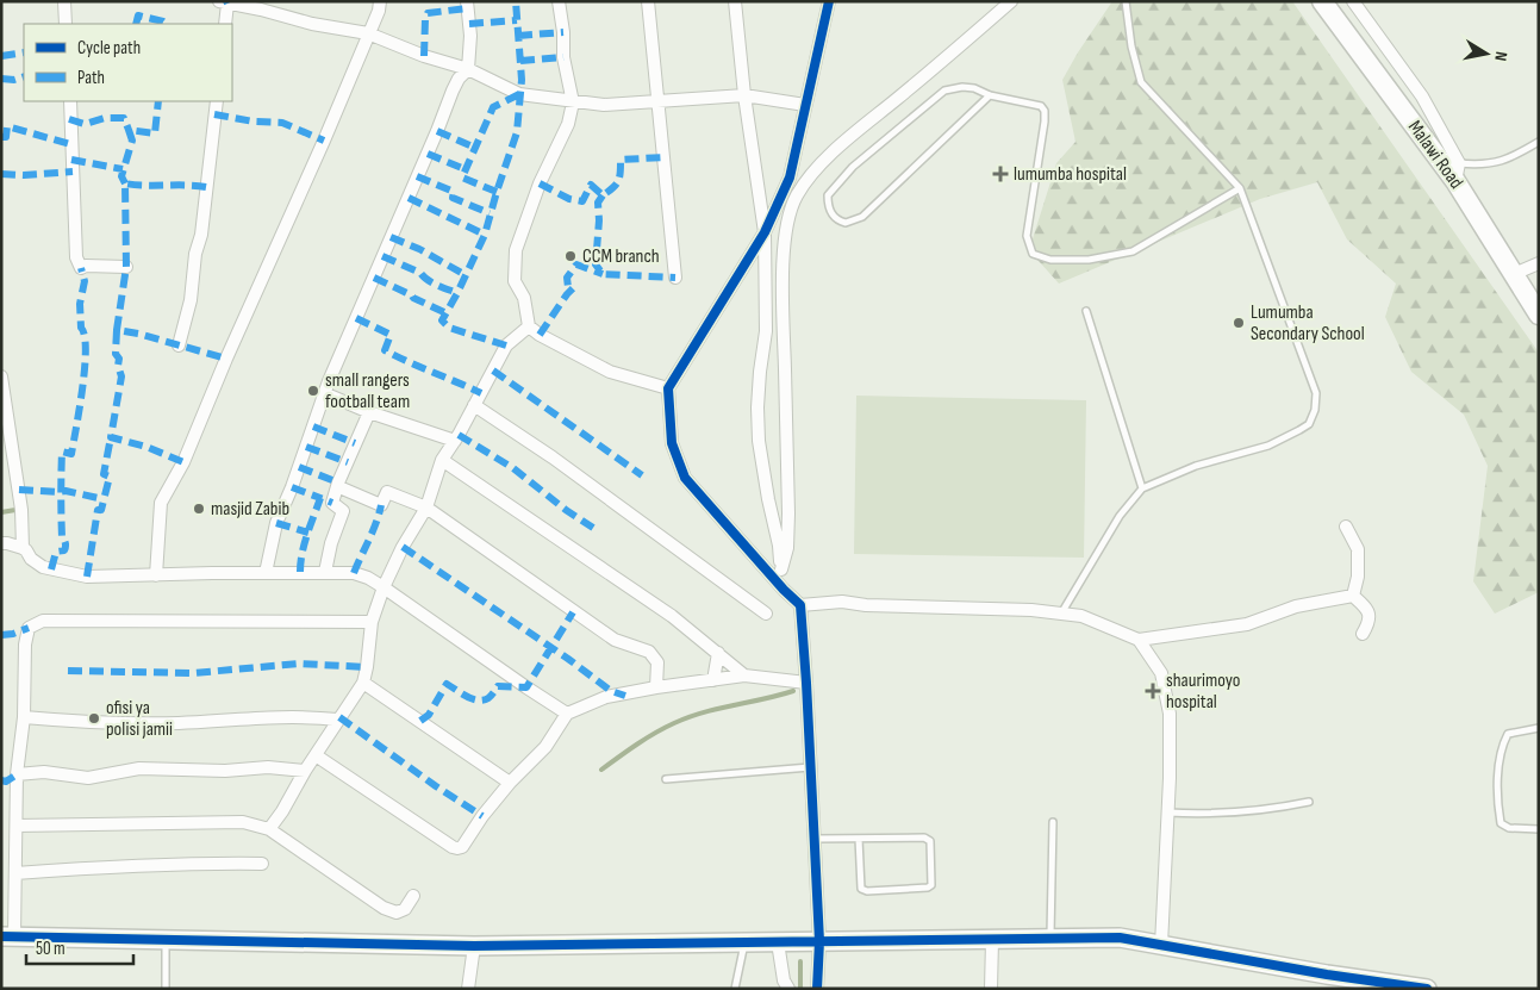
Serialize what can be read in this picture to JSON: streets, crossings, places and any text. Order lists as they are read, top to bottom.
{
  "streets": {
    "main road": ["Malawi Road"]
  },
  "places": {
    "health": ["lumumba hospital", "shaurimoyo hospital"],
    "other": [
      "CCM branch",
      "Lumumba Secondary School",
      "small rangers football team",
      "masjid Zabib",
      "ofisi ya polisi jamii"
    ]
  },
  "legend": ["Cycle path", "Path"],
  "scale_bar": "50 m",
  "north": "right"
}
